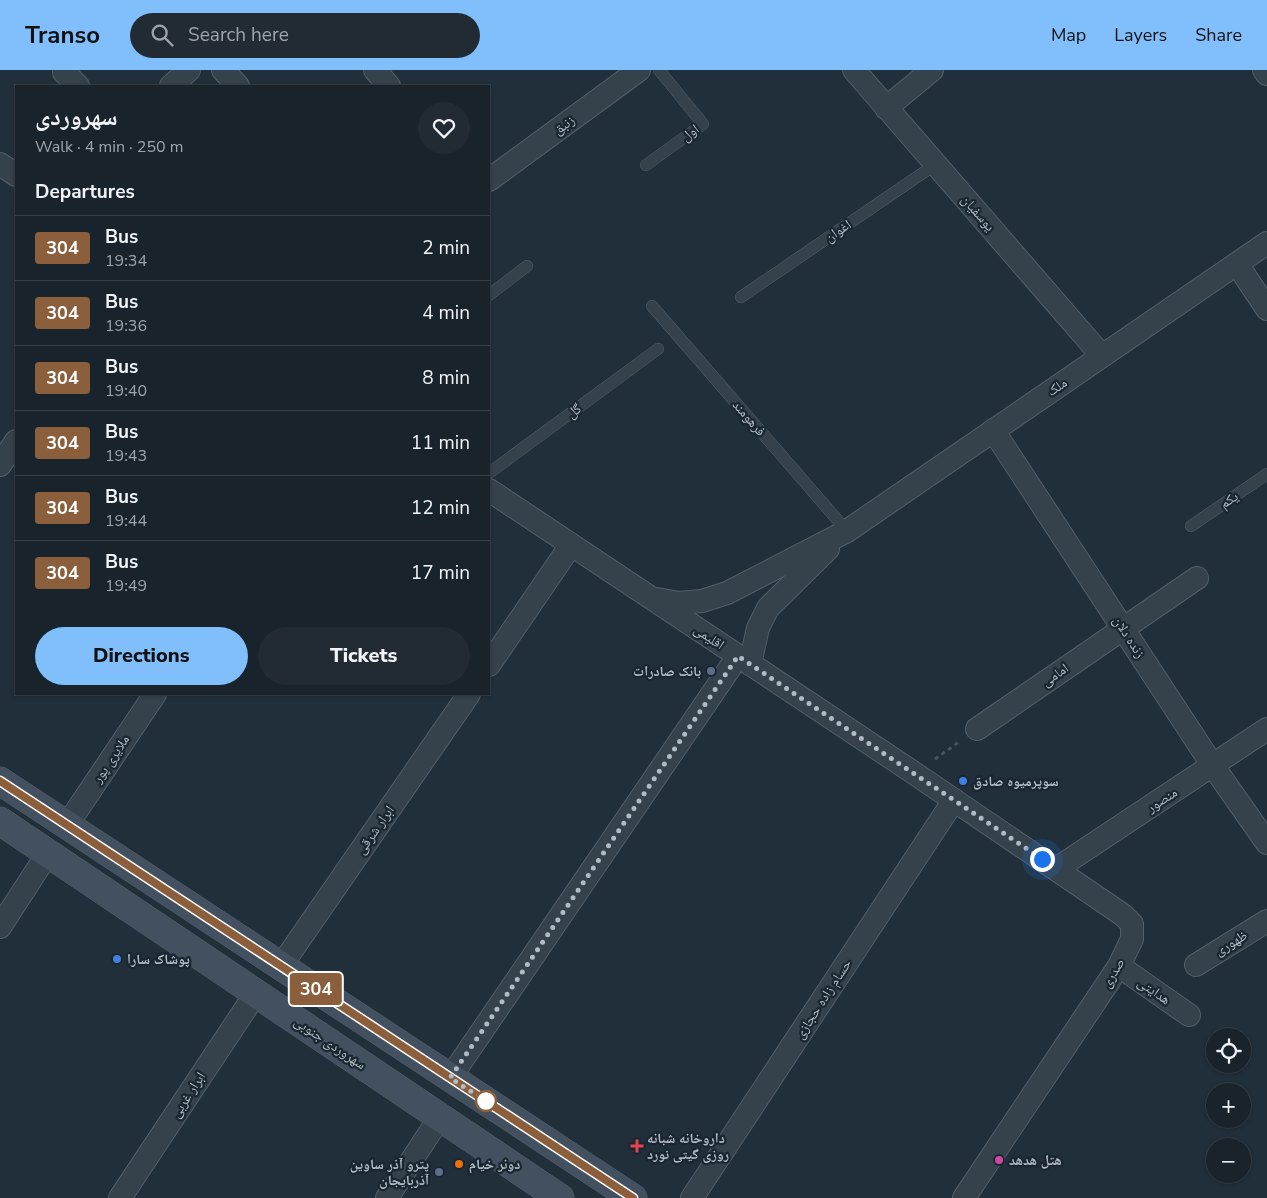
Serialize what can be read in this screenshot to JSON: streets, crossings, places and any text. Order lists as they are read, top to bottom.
{
  "streets": {
    "main road": ["سهروردی جنوبی"],
    "street": [
      "زنبق",
      "یوسفیان",
      "ملک",
      "اقلیمی",
      "زنده دلان",
      "امامی",
      "ملایری پور",
      "منصور",
      "ابرار شرقی",
      "ظهوری",
      "صدری",
      "هدایتی",
      "حسام زاده حجازی",
      "ابرار غربی"
    ],
    "lane": [
      "اول",
      "اغوان",
      "گل",
      "فرهومند",
      "یکم"
    ]
  },
  "crossings": [
    ["یوسفیان", "اغوان"],
    ["یوسفیان", "ملک"],
    ["ملک", "فرهومند"],
    ["ملک", "زنده دلان"],
    ["اقلیمی", "صدری"],
    ["اقلیمی", "حسام زاده حجازی"],
    ["زنده دلان", "امامی"],
    ["زنده دلان", "منصور"],
    ["منصور", "صدری"],
    ["صدری", "هدایتی"],
    ["صدری", "حسام زاده حجازی"],
    ["سهروردی جنوبی", "ابرار غربی"]
  ],
  "places": {
    "other": [
      "بانک صادرات",
      "سوپرمیوه صادق",
      "پوشاک سارا",
      "هتل هدهد",
      "دونر خیام",
      "پترو آذر ساوین آذربایجان"
    ],
    "health": ["داروخانه شبانه روزی گیتی نورد"]
  },
  "lines": ["bus line 304"],
  "page": {
    "header": "Transo",
    "search": "Search here",
    "nav": ["Map", "Layers", "Share"],
    "on_map": "304",
    "heading": [
      ["سهروردی", "Walk · 4 min · 250 m"],
      "Departures"
    ],
    "list": [
      {
        "mark": "304",
        "name": "Bus",
        "note": "19:34",
        "value": "2 min"
      },
      {
        "mark": "304",
        "name": "Bus",
        "note": "19:36",
        "value": "4 min"
      },
      {
        "mark": "304",
        "name": "Bus",
        "note": "19:40",
        "value": "8 min"
      },
      {
        "mark": "304",
        "name": "Bus",
        "note": "19:43",
        "value": "11 min"
      },
      {
        "mark": "304",
        "name": "Bus",
        "note": "19:44",
        "value": "12 min"
      },
      {
        "mark": "304",
        "name": "Bus",
        "note": "19:49",
        "value": "17 min"
      }
    ],
    "buttons": ["Directions", "Tickets"],
    "map_buttons": ["+", "−"]
  }
}
